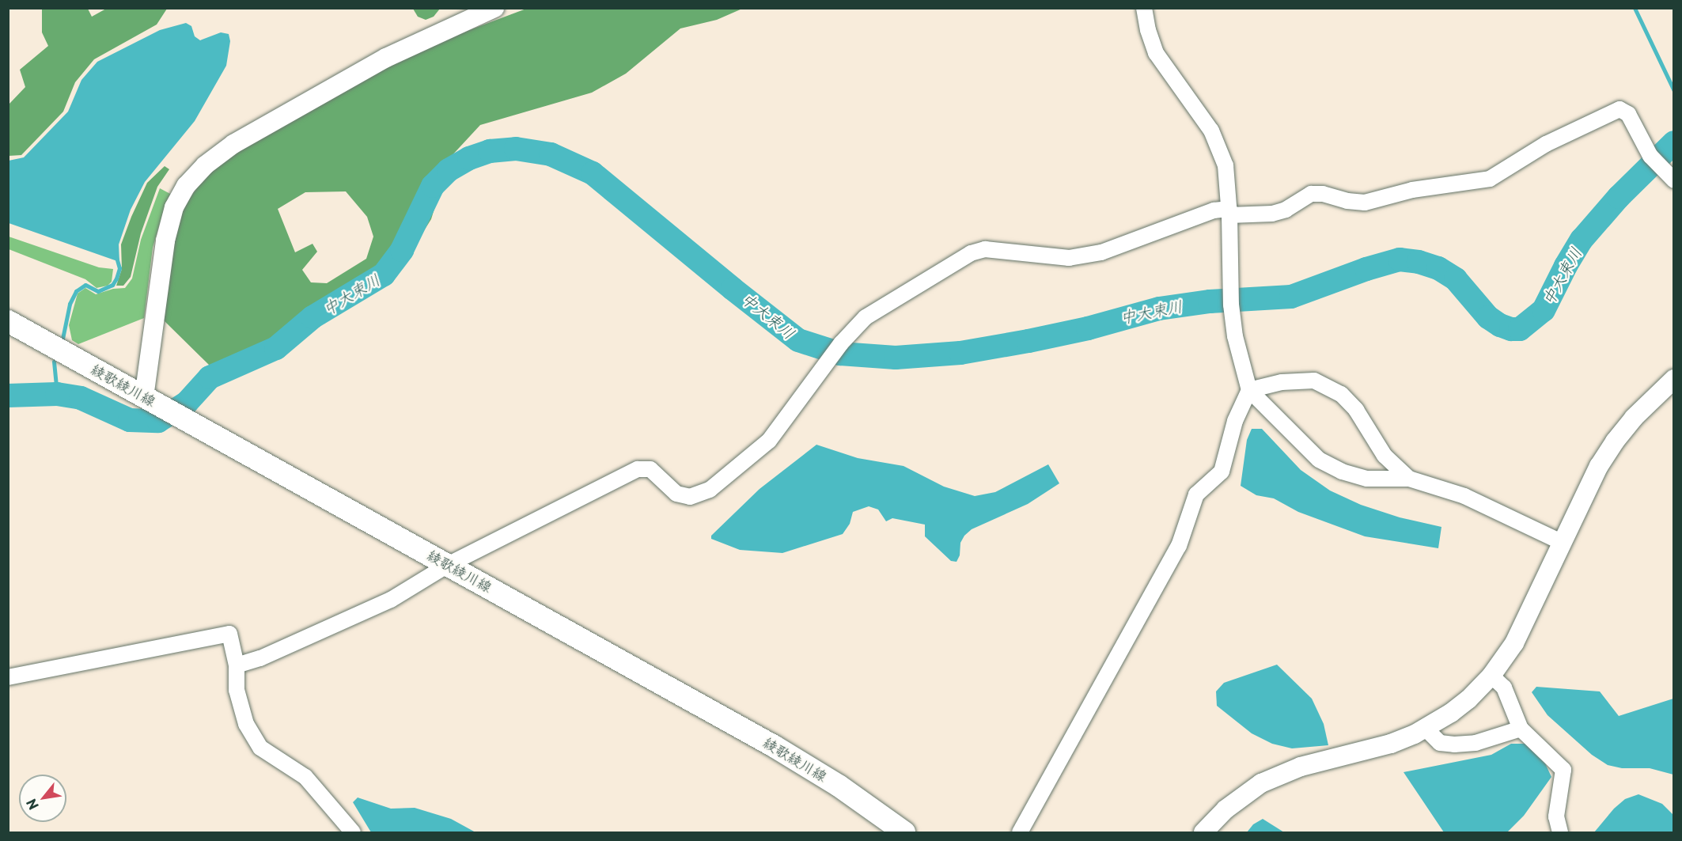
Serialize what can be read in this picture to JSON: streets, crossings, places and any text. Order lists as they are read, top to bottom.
{
  "streets": {
    "main road": ["綾歌綾川線"]
  },
  "water": ["中大束川"],
  "north": "bottom left"
}
